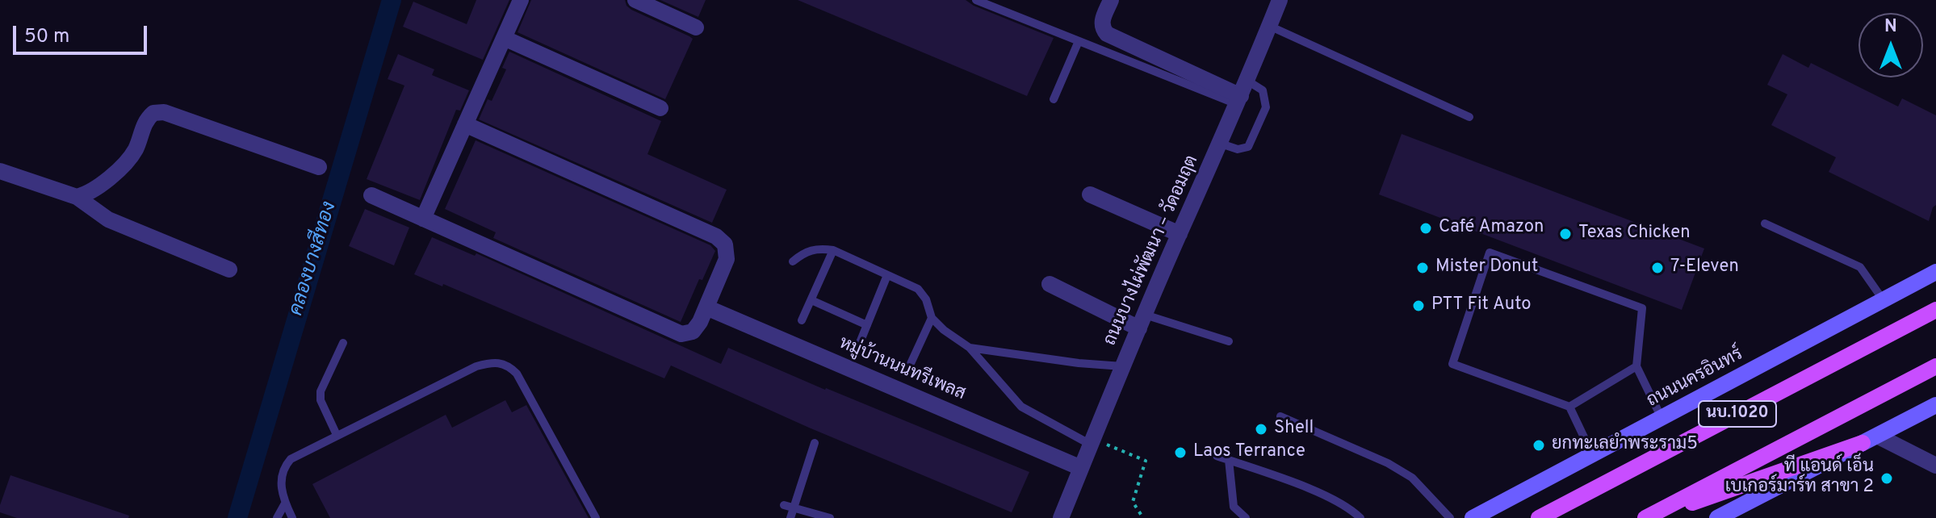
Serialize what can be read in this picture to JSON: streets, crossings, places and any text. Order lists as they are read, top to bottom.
{
  "streets": {
    "main road": ["ถนนนครอินทร์", "นบ.1020"],
    "street": ["ถนนบางไผ่พัฒนา – วัดอมฤต", "หมู่บ้านนนทรีเพลส"]
  },
  "crossings": [
    ["ถนนบางไผ่พัฒนา – วัดอมฤต", "หมู่บ้านนนทรีเพลส"]
  ],
  "water": ["คลองบางสีทอง"],
  "places": [
    "Café Amazon",
    "Texas Chicken",
    "Mister Donut",
    "7-Eleven",
    "PTT Fit Auto",
    "Shell",
    "ยกทะเลยำพระราม5",
    "Laos Terrance",
    "ที แอนด์ เอ็น เบเกอร์มาร์ท สาขา 2"
  ],
  "scale_bar": "50 m",
  "north": "top"
}
